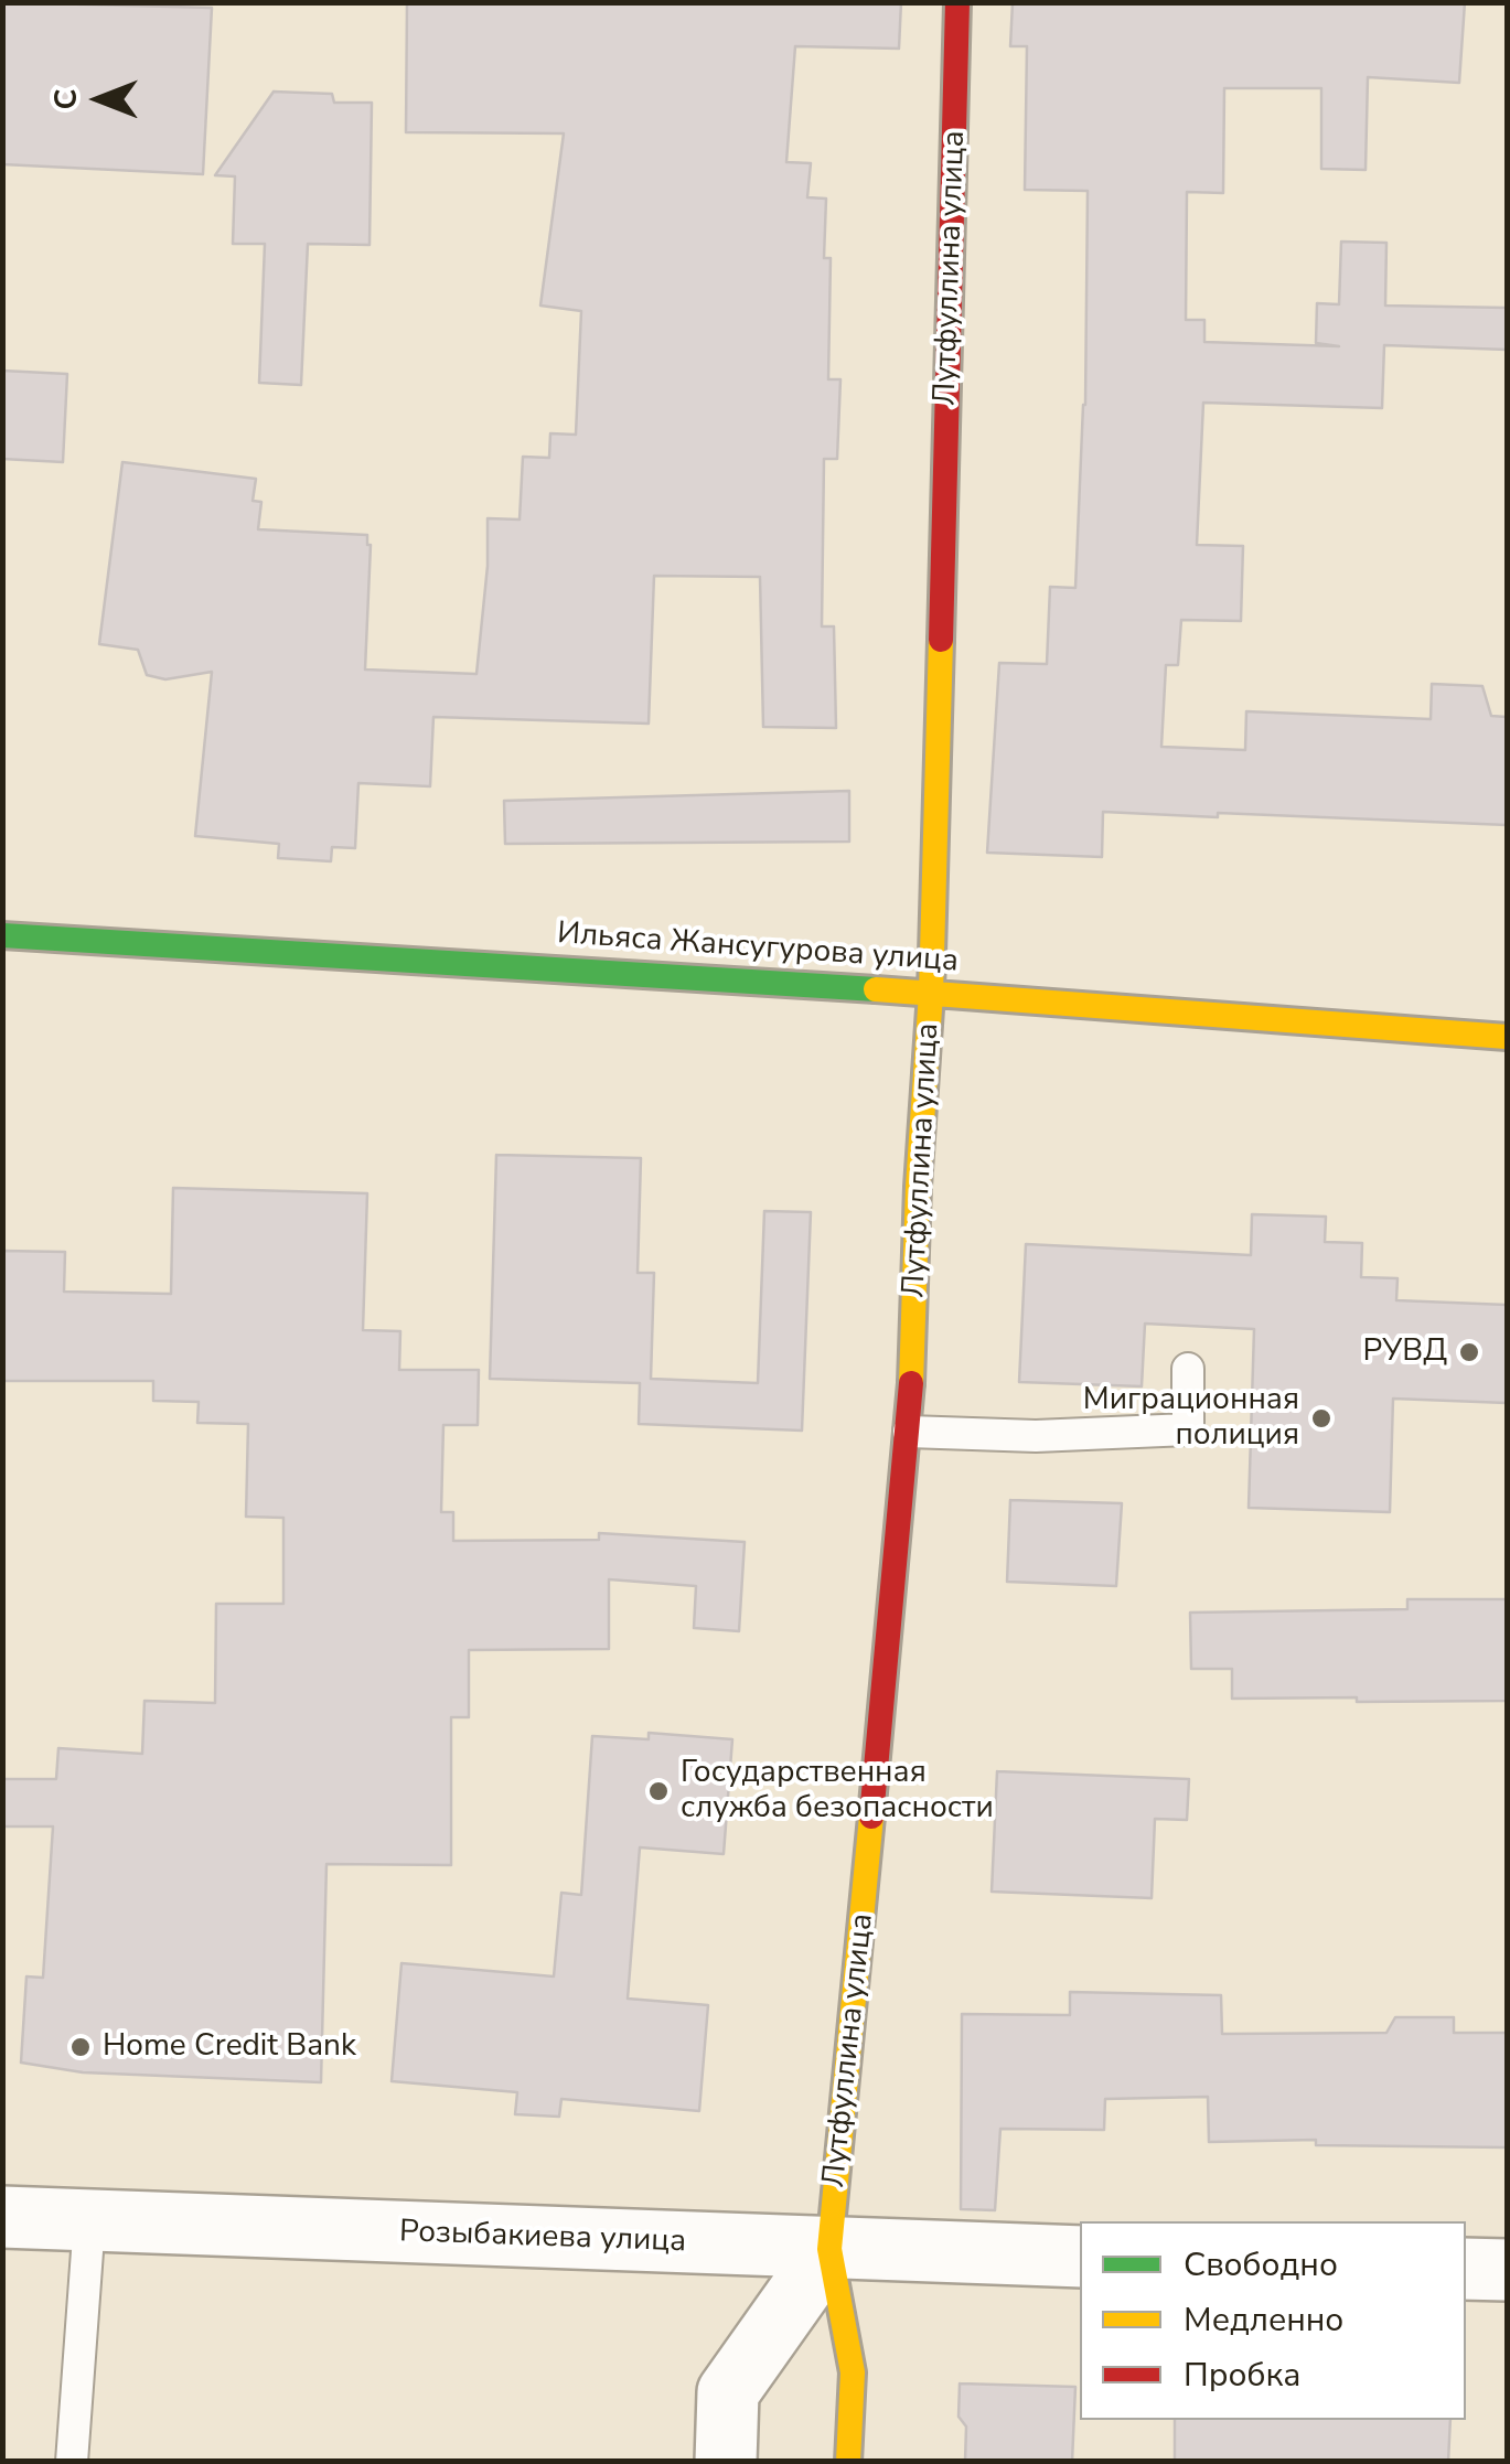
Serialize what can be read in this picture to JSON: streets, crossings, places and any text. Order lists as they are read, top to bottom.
{
  "streets": {
    "street": ["Лутфуллина улица", "Ильяса Жансугурова улица", "Розыбакиева улица"]
  },
  "crossings": [
    ["Лутфуллина улица", "Ильяса Жансугурова улица"],
    ["Лутфуллина улица", "Розыбакиева улица"]
  ],
  "places": [
    "РУВД",
    "Миграционная полиция",
    "Государственная служба безопасности",
    "Home Credit Bank"
  ],
  "legend": ["Свободно", "Медленно", "Пробка"],
  "north": "left"
}
